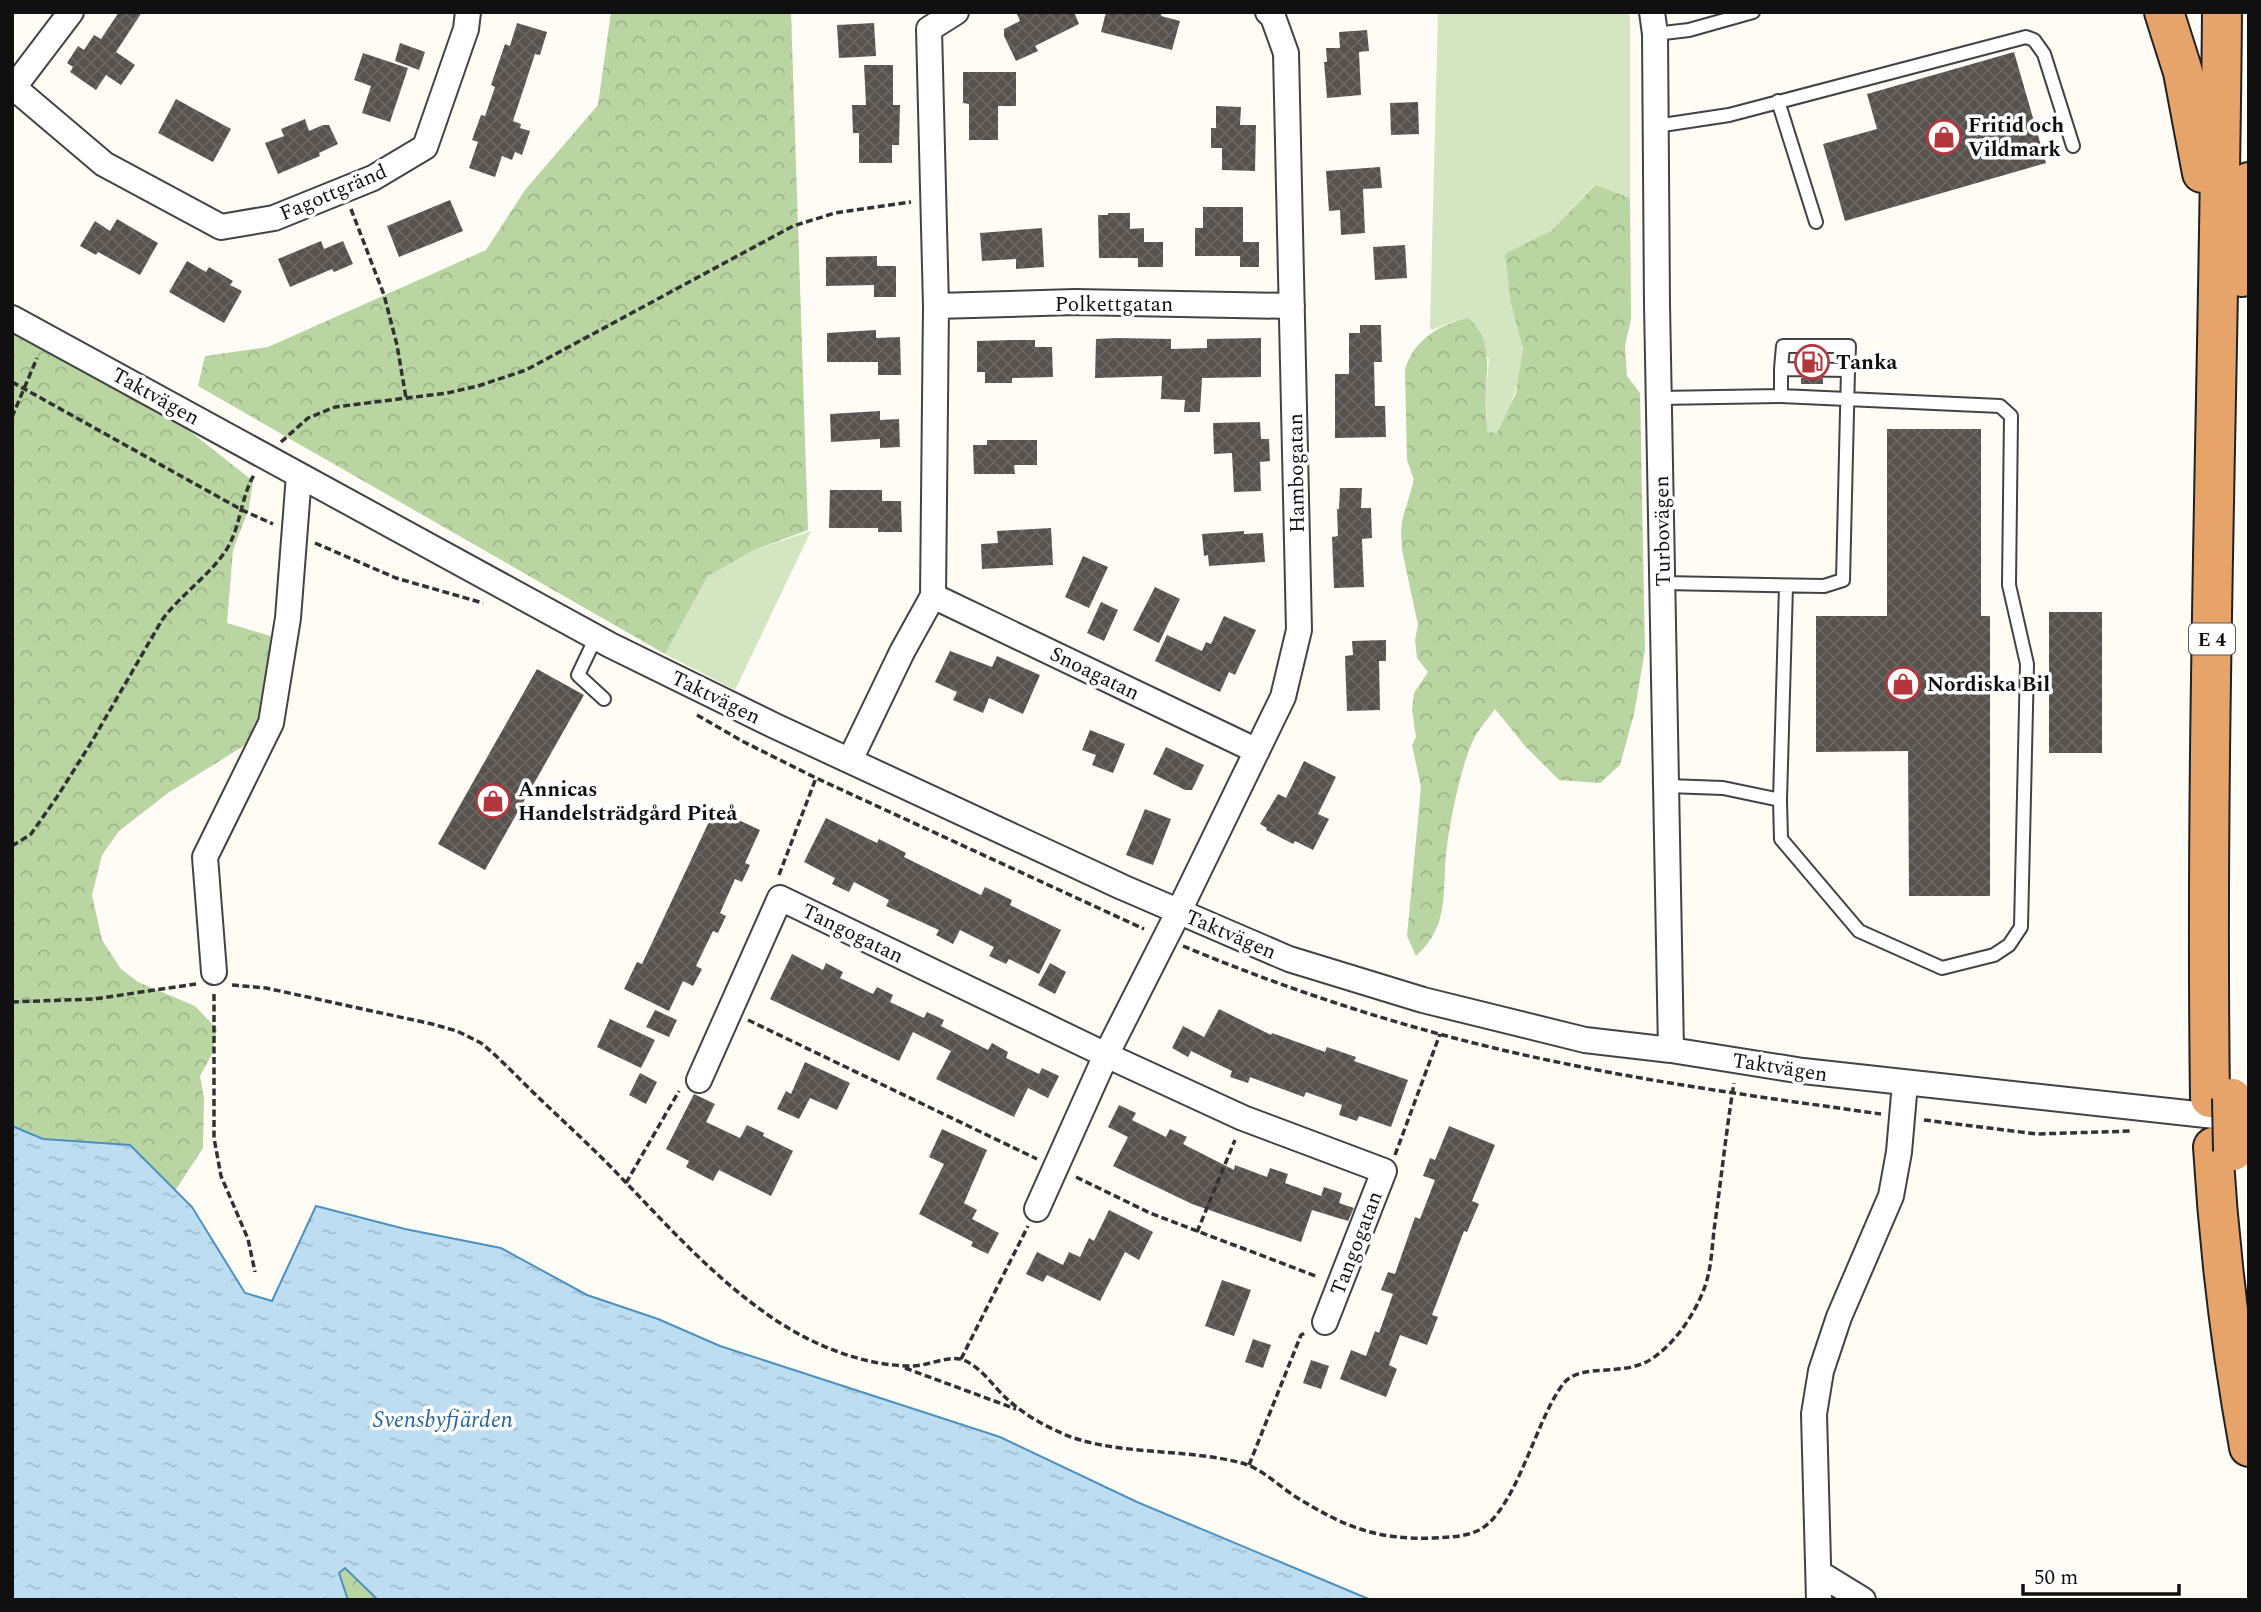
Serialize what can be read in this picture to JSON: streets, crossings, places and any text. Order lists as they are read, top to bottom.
{
  "streets": {
    "highway": ["E 4"],
    "street": [
      "Fagottgränd",
      "Polkettgatan",
      "Taktvägen",
      "Hambogatan",
      "Turbovägen",
      "Snoagatan",
      "Tangogatan"
    ]
  },
  "crossings": [
    ["Polkettgatan", "Hambogatan"],
    ["Taktvägen", "Hambogatan"],
    ["Taktvägen", "Turbovägen"],
    ["Taktvägen", "E 4"],
    ["Hambogatan", "Snoagatan"]
  ],
  "water": ["Svensbyfjärden"],
  "places": {
    "shop": ["Fritid och Vildmark", "Nordiska Bil", "Annicas Handelsträdgård Piteå"],
    "fuel station": ["Tanka"]
  },
  "scale_bar": "50 m"
}
